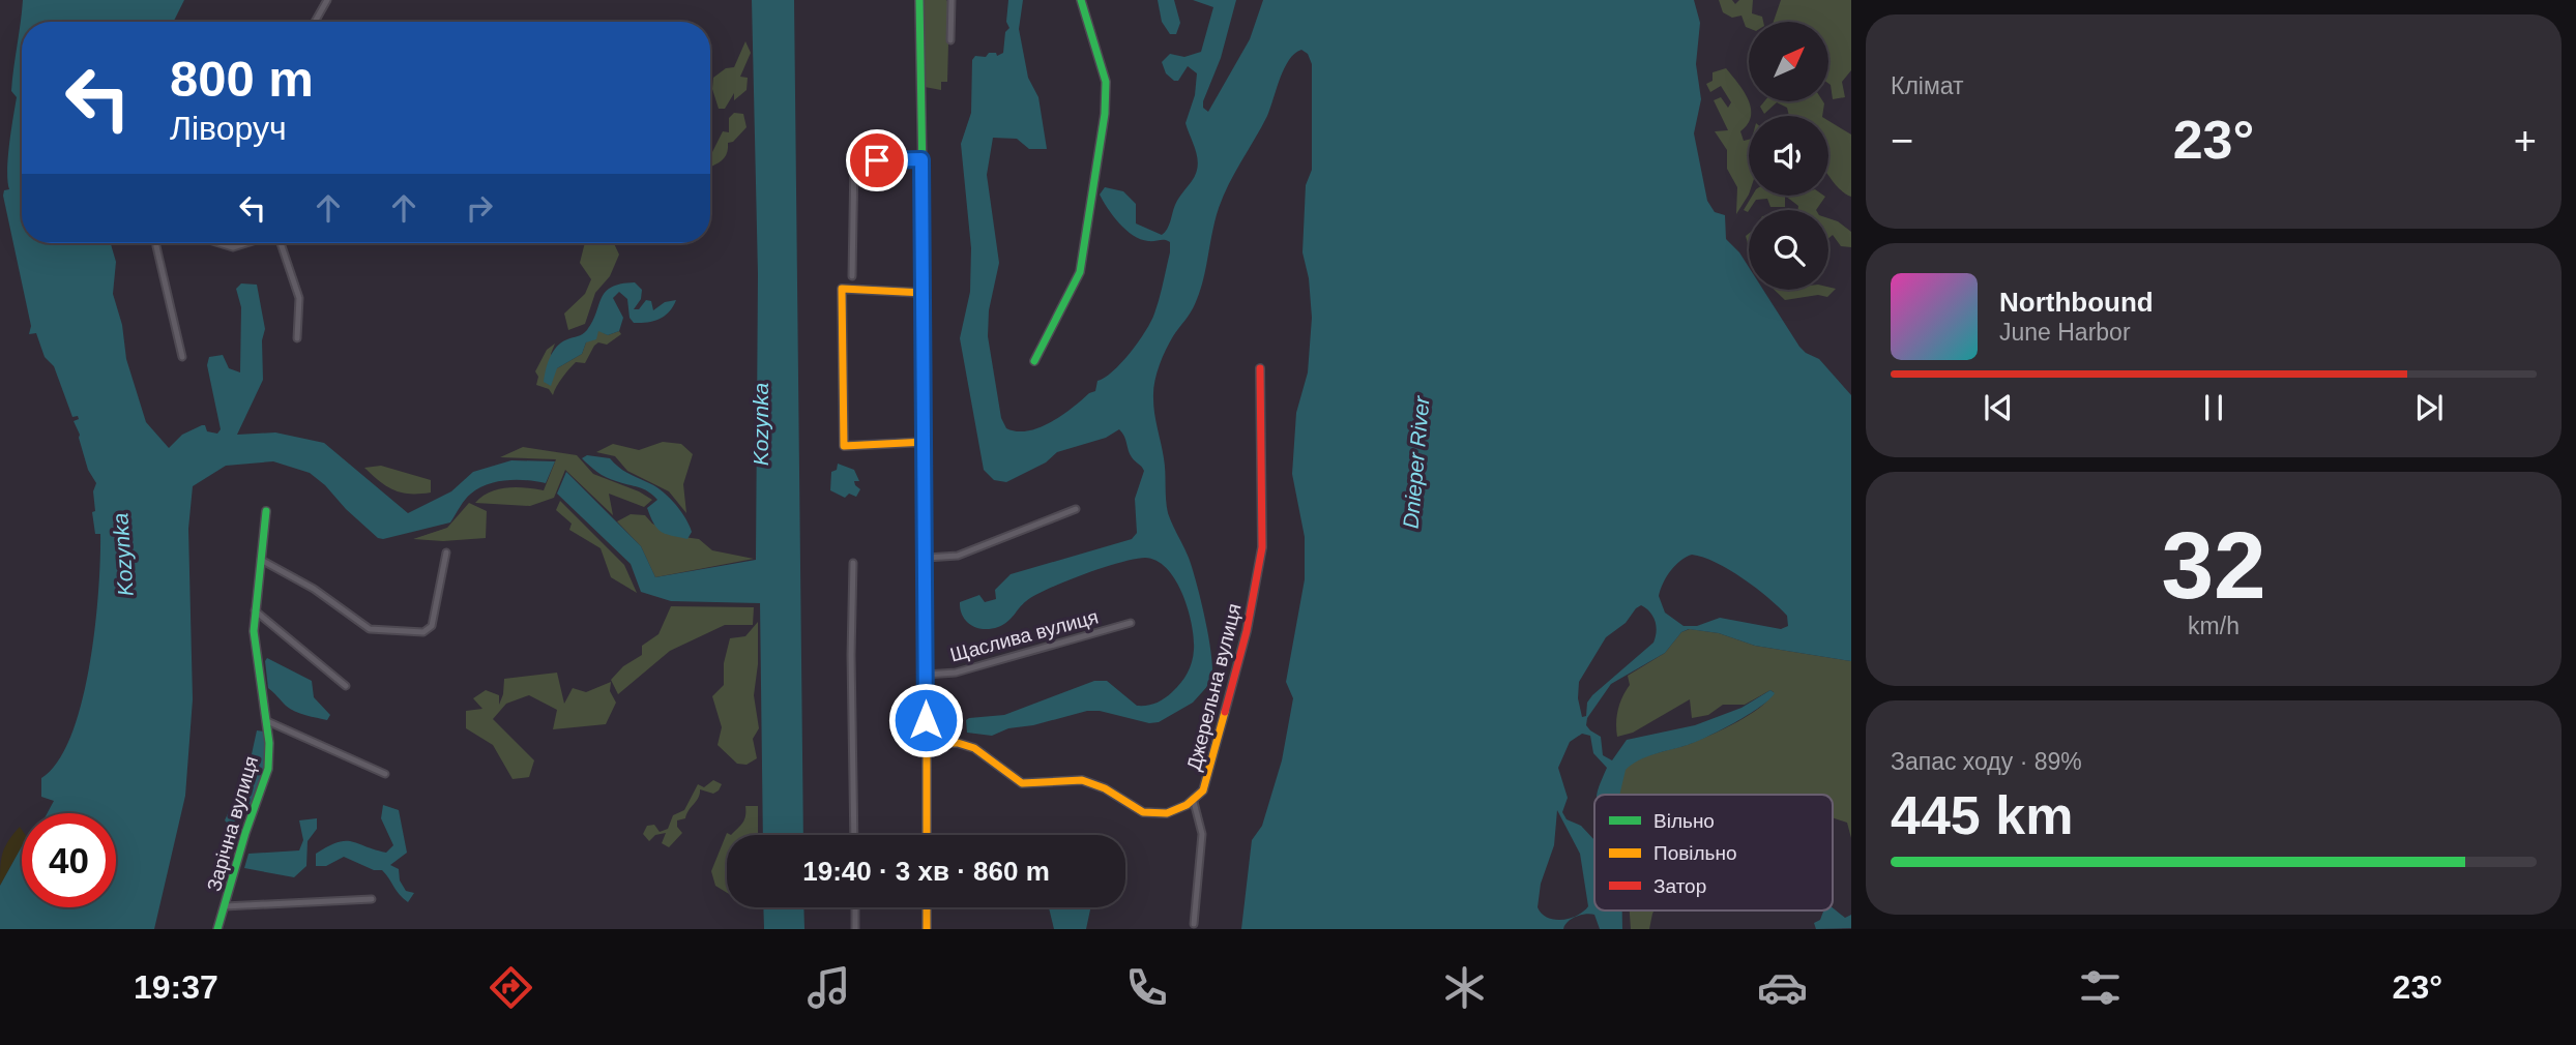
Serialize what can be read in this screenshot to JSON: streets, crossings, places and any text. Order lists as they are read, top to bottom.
{
  "streets": {
    "street": ["Щаслива вулиця", "Джерельна вулиця", "Зарічна вулиця"]
  },
  "water": ["Kozynka", "Dnieper River"],
  "legend": ["Вільно", "Повільно", "Затор"],
  "north": "top right",
  "page": {
    "tile": [
      "Клімат",
      ["32", "km/h"],
      ["Запас ходу · 89%", "445 km"]
    ],
    "turn": ["800 m", "Ліворуч"],
    "heat": ["−", "23°", "+"],
    "song": ["Northbound", "June Harbor"],
    "limit": "40",
    "trip": "19:40 · 3 хв · 860 m",
    "tabs": ["19:37", "23°"]
  }
}
